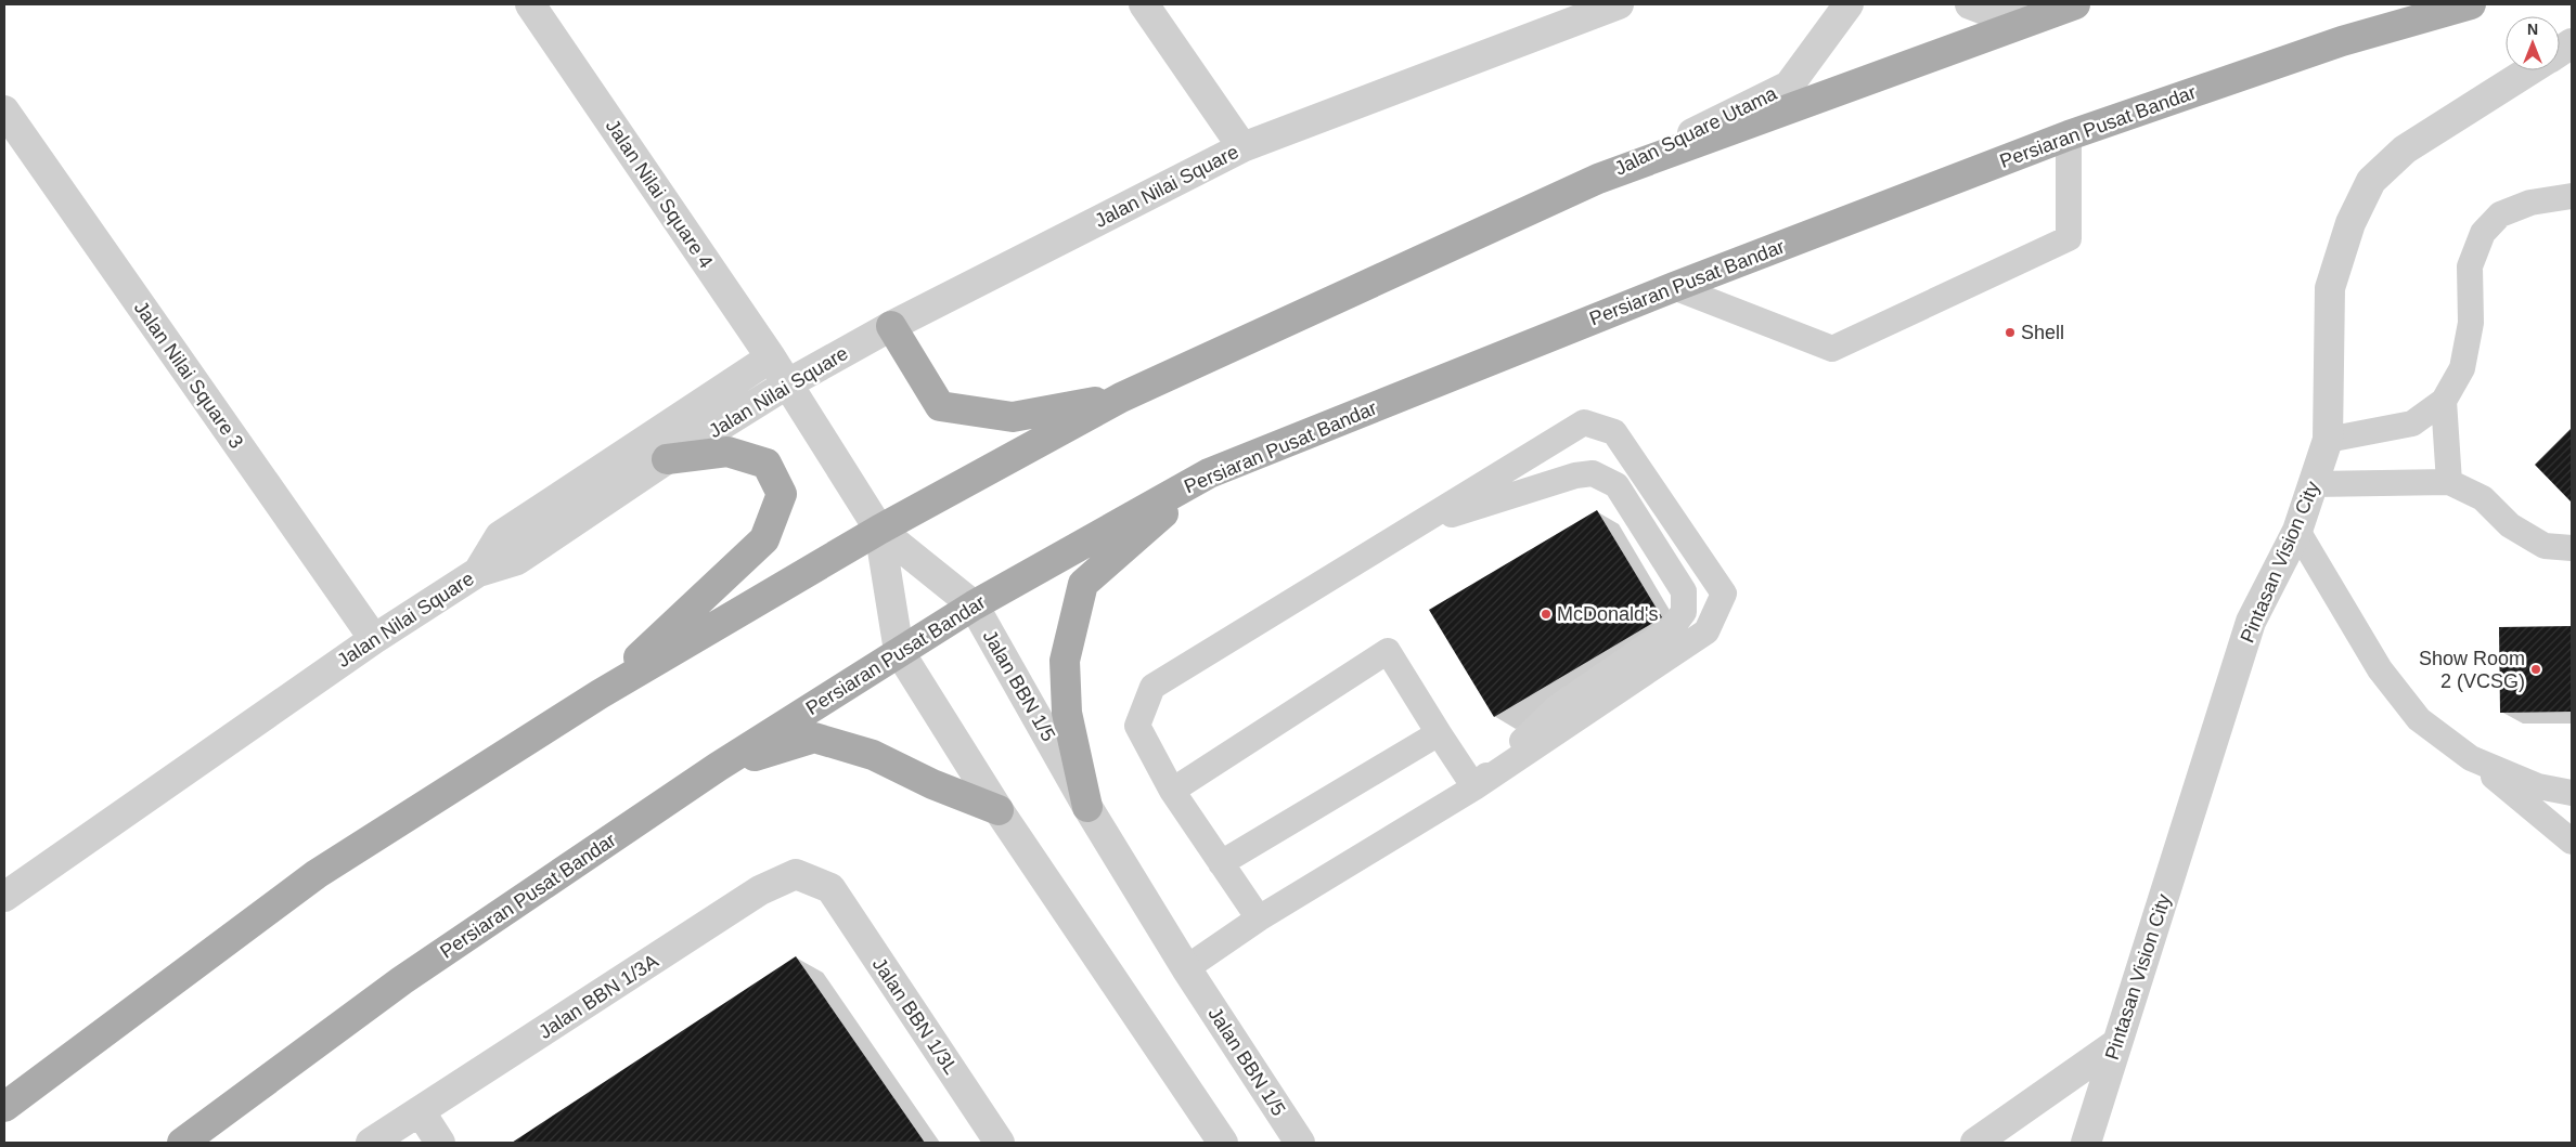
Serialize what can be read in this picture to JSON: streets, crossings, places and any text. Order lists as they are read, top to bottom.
{
  "streets": {
    "main road": ["Persiaran Pusat Bandar"],
    "street": [
      "Jalan Square Utama",
      "Jalan Nilai Square",
      "Jalan Nilai Square 4",
      "Jalan Nilai Square 3",
      "Pintasan Vision City",
      "Jalan BBN 1/5",
      "Jalan BBN 1/3A",
      "Jalan BBN 1/3L"
    ]
  },
  "crossings": [
    ["Persiaran Pusat Bandar", "Jalan BBN 1/5"],
    ["Jalan Nilai Square", "Jalan Nilai Square 4"],
    ["Jalan Nilai Square", "Jalan Nilai Square 3"],
    ["Jalan Nilai Square 4", "Jalan BBN 1/5"],
    ["Jalan BBN 1/3A", "Jalan BBN 1/3L"]
  ],
  "places": ["Shell", "McDonald's", "Show Room 2 (VCSG)"],
  "north": "top"
}
